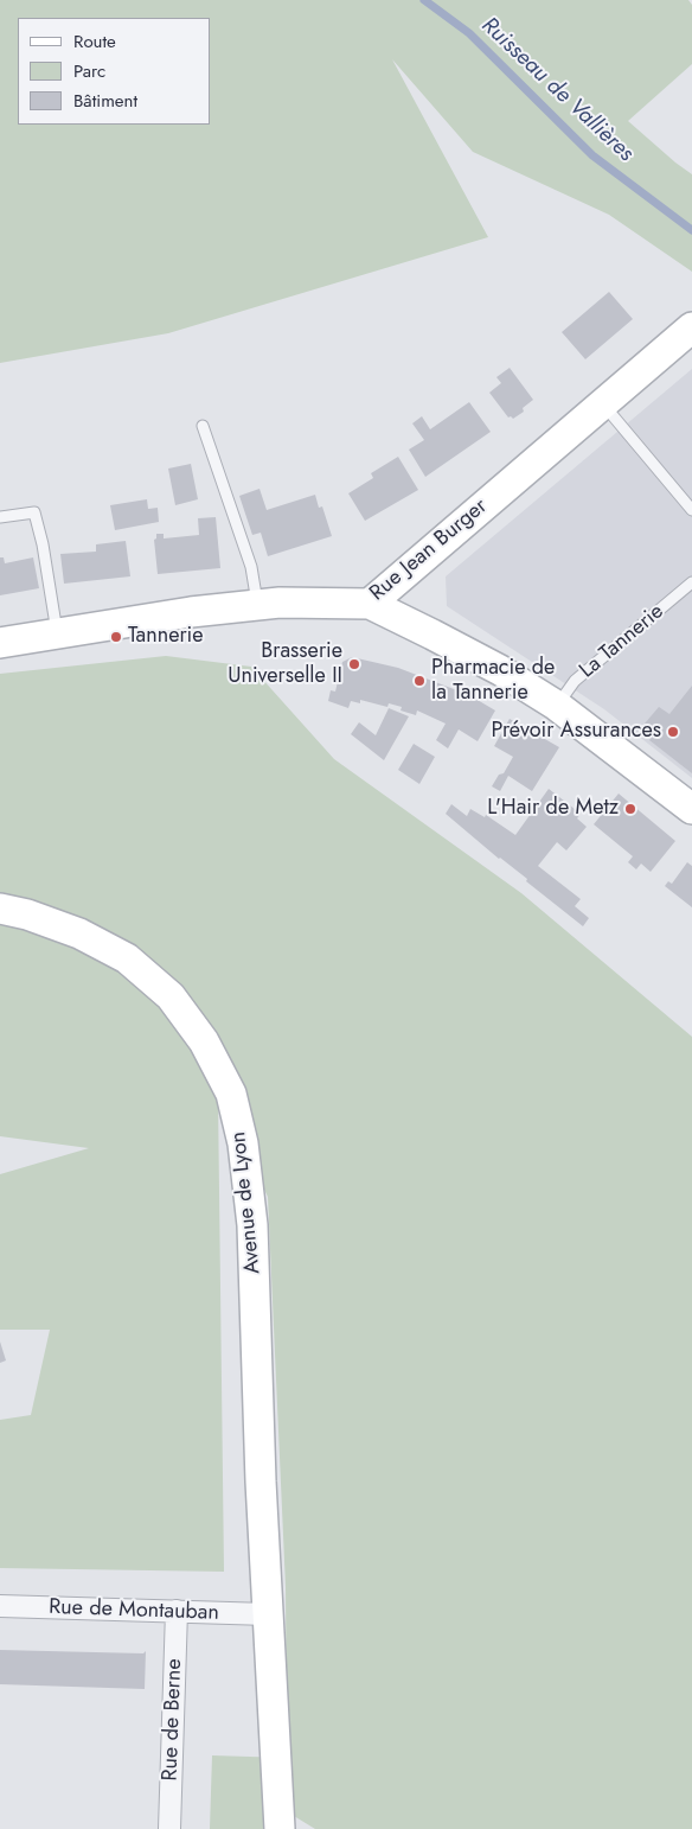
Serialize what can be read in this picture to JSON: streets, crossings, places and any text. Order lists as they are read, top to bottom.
{
  "streets": {
    "main road": ["Rue Jean Burger", "Avenue de Lyon"],
    "street": ["Rue de Montauban", "Rue de Berne"],
    "lane": ["La Tannerie"]
  },
  "crossings": [
    ["Avenue de Lyon", "Rue de Montauban"],
    ["Rue de Montauban", "Rue de Berne"]
  ],
  "water": ["Ruisseau de Vallières"],
  "places": [
    "Tannerie",
    "Brasserie Universelle II",
    "Pharmacie de la Tannerie",
    "Prévoir Assurances",
    "L'Hair de Metz"
  ],
  "legend": ["Route", "Parc", "Bâtiment"]
}
